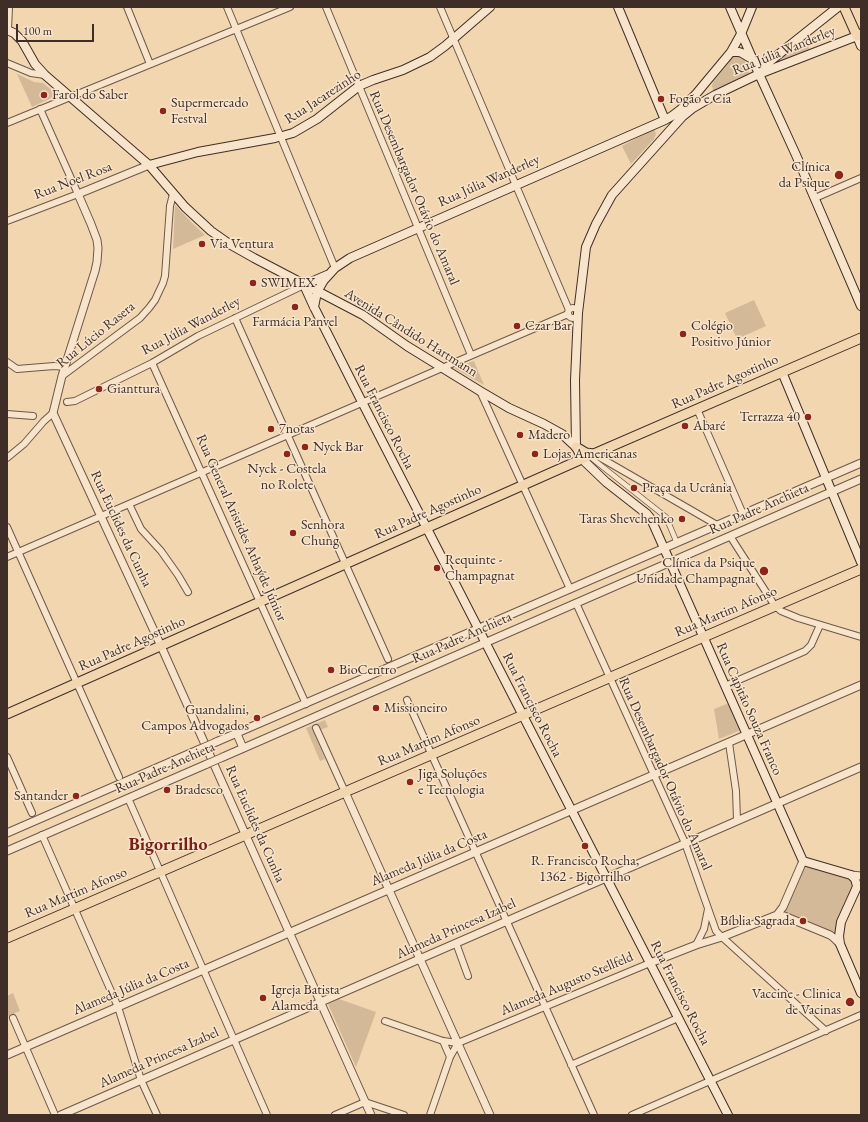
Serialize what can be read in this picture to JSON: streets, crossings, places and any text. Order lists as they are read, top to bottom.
{
  "streets": {
    "main road": [
      "Rua Júlia Wanderley",
      "Rua Jacarezinho",
      "Avenida Cândido Hartmann",
      "Rua Padre Agostinho",
      "Rua Francisco Rocha",
      "Rua Martim Afonso",
      "Rua Capitão Souza Franco"
    ],
    "street": [
      "Rua Noel Rosa",
      "Rua Desembargador Otávio do Amaral",
      "Rua Lúcio Rasera",
      "Rua Padre Anchieta",
      "Rua General Aristides Athaýde Júnior",
      "Rua Euclides da Cunha",
      "Alameda Júlia da Costa",
      "Alameda Princesa Izabel",
      "Alameda Augusto Stellfeld"
    ]
  },
  "crossings": [
    ["Rua Júlia Wanderley", "Rua Desembargador Otávio do Amaral"],
    ["Rua Júlia Wanderley", "Avenida Cândido Hartmann"],
    ["Rua Júlia Wanderley", "Rua Francisco Rocha"],
    ["Rua Júlia Wanderley", "Rua General Aristides Athaýde Júnior"],
    ["Rua Júlia Wanderley", "Rua Capitão Souza Franco"],
    ["Rua Jacarezinho", "Rua Noel Rosa"],
    ["Rua Jacarezinho", "Rua Desembargador Otávio do Amaral"],
    ["Rua Jacarezinho", "Avenida Cândido Hartmann"],
    ["Rua Noel Rosa", "Avenida Cândido Hartmann"],
    ["Rua Desembargador Otávio do Amaral", "Rua Padre Anchieta"],
    ["Rua Desembargador Otávio do Amaral", "Rua Martim Afonso"],
    ["Rua Desembargador Otávio do Amaral", "Alameda Júlia da Costa"],
    ["Rua Desembargador Otávio do Amaral", "Alameda Princesa Izabel"],
    ["Rua Desembargador Otávio do Amaral", "Alameda Augusto Stellfeld"],
    ["Avenida Cândido Hartmann", "Rua Lúcio Rasera"],
    ["Avenida Cândido Hartmann", "Rua Francisco Rocha"],
    ["Avenida Cândido Hartmann", "Rua Capitão Souza Franco"],
    ["Rua Lúcio Rasera", "Rua Euclides da Cunha"],
    ["Rua Padre Agostinho", "Rua Francisco Rocha"],
    ["Rua Padre Agostinho", "Rua General Aristides Athaýde Júnior"],
    ["Rua Padre Agostinho", "Rua Euclides da Cunha"],
    ["Rua Padre Agostinho", "Rua Capitão Souza Franco"],
    ["Rua Francisco Rocha", "Rua Padre Anchieta"],
    ["Rua Francisco Rocha", "Rua Martim Afonso"],
    ["Rua Francisco Rocha", "Alameda Júlia da Costa"],
    ["Rua Francisco Rocha", "Alameda Princesa Izabel"],
    ["Rua Francisco Rocha", "Alameda Augusto Stellfeld"],
    ["Rua Padre Anchieta", "Rua General Aristides Athaýde Júnior"],
    ["Rua Padre Anchieta", "Rua Capitão Souza Franco"],
    ["Rua Euclides da Cunha", "Rua Martim Afonso"],
    ["Rua Euclides da Cunha", "Alameda Júlia da Costa"],
    ["Rua Euclides da Cunha", "Alameda Princesa Izabel"],
    ["Rua Martim Afonso", "Rua Capitão Souza Franco"],
    ["Rua Capitão Souza Franco", "Alameda Júlia da Costa"],
    ["Rua Capitão Souza Franco", "Alameda Princesa Izabel"]
  ],
  "districts": ["Bigorrilho"],
  "places": [
    "Farol do Saber",
    "Fogão e Cia",
    "Supermercado Festval",
    "Clínica da Psique",
    "Via Ventura",
    "SWIMEX",
    "Farmácia Panvel",
    "Czar Bar",
    "Colégio Positivo Júnior",
    "Gianttura",
    "Terrazza 40",
    "Abaré",
    "7notas",
    "Madero",
    "Nyck Bar",
    "Nyck - Costela no Rolete",
    "Lojas Americanas",
    "Praça da Ucrânia",
    "Taras Shevchenko",
    "Senhora Chung",
    "Requinte - Champagnat",
    "Clínica da Psique Unidade Champagnat",
    "BioCentro",
    "Missioneiro",
    "Guandalini, Campos Advogados",
    "Jiga Soluções e Tecnologia",
    "Bradesco",
    "Santander",
    "R. Francisco Rocha, 1362 - Bigorrilho",
    "Bíblia Sagrada",
    "Igreja Batista Alameda",
    "Vaccine - Clinica de Vacinas"
  ],
  "scale_bar": "100 m"
}
